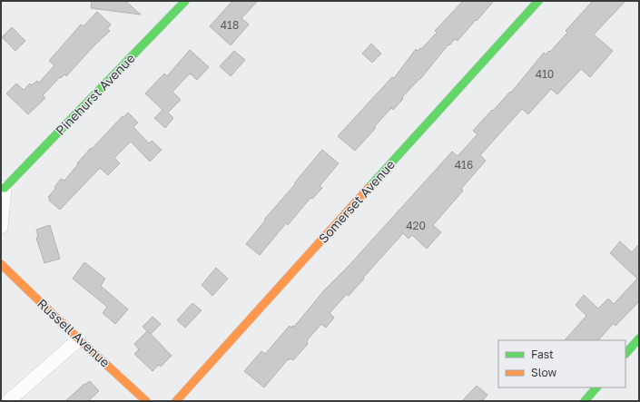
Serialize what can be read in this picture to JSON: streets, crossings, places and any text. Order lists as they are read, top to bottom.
{
  "streets": {
    "street": ["Pinehurst Avenue", "Somerset Avenue", "Russell Avenue"]
  },
  "house_numbers": [
    "418",
    "410",
    "416",
    "420"
  ],
  "legend": ["Fast", "Slow"]
}
